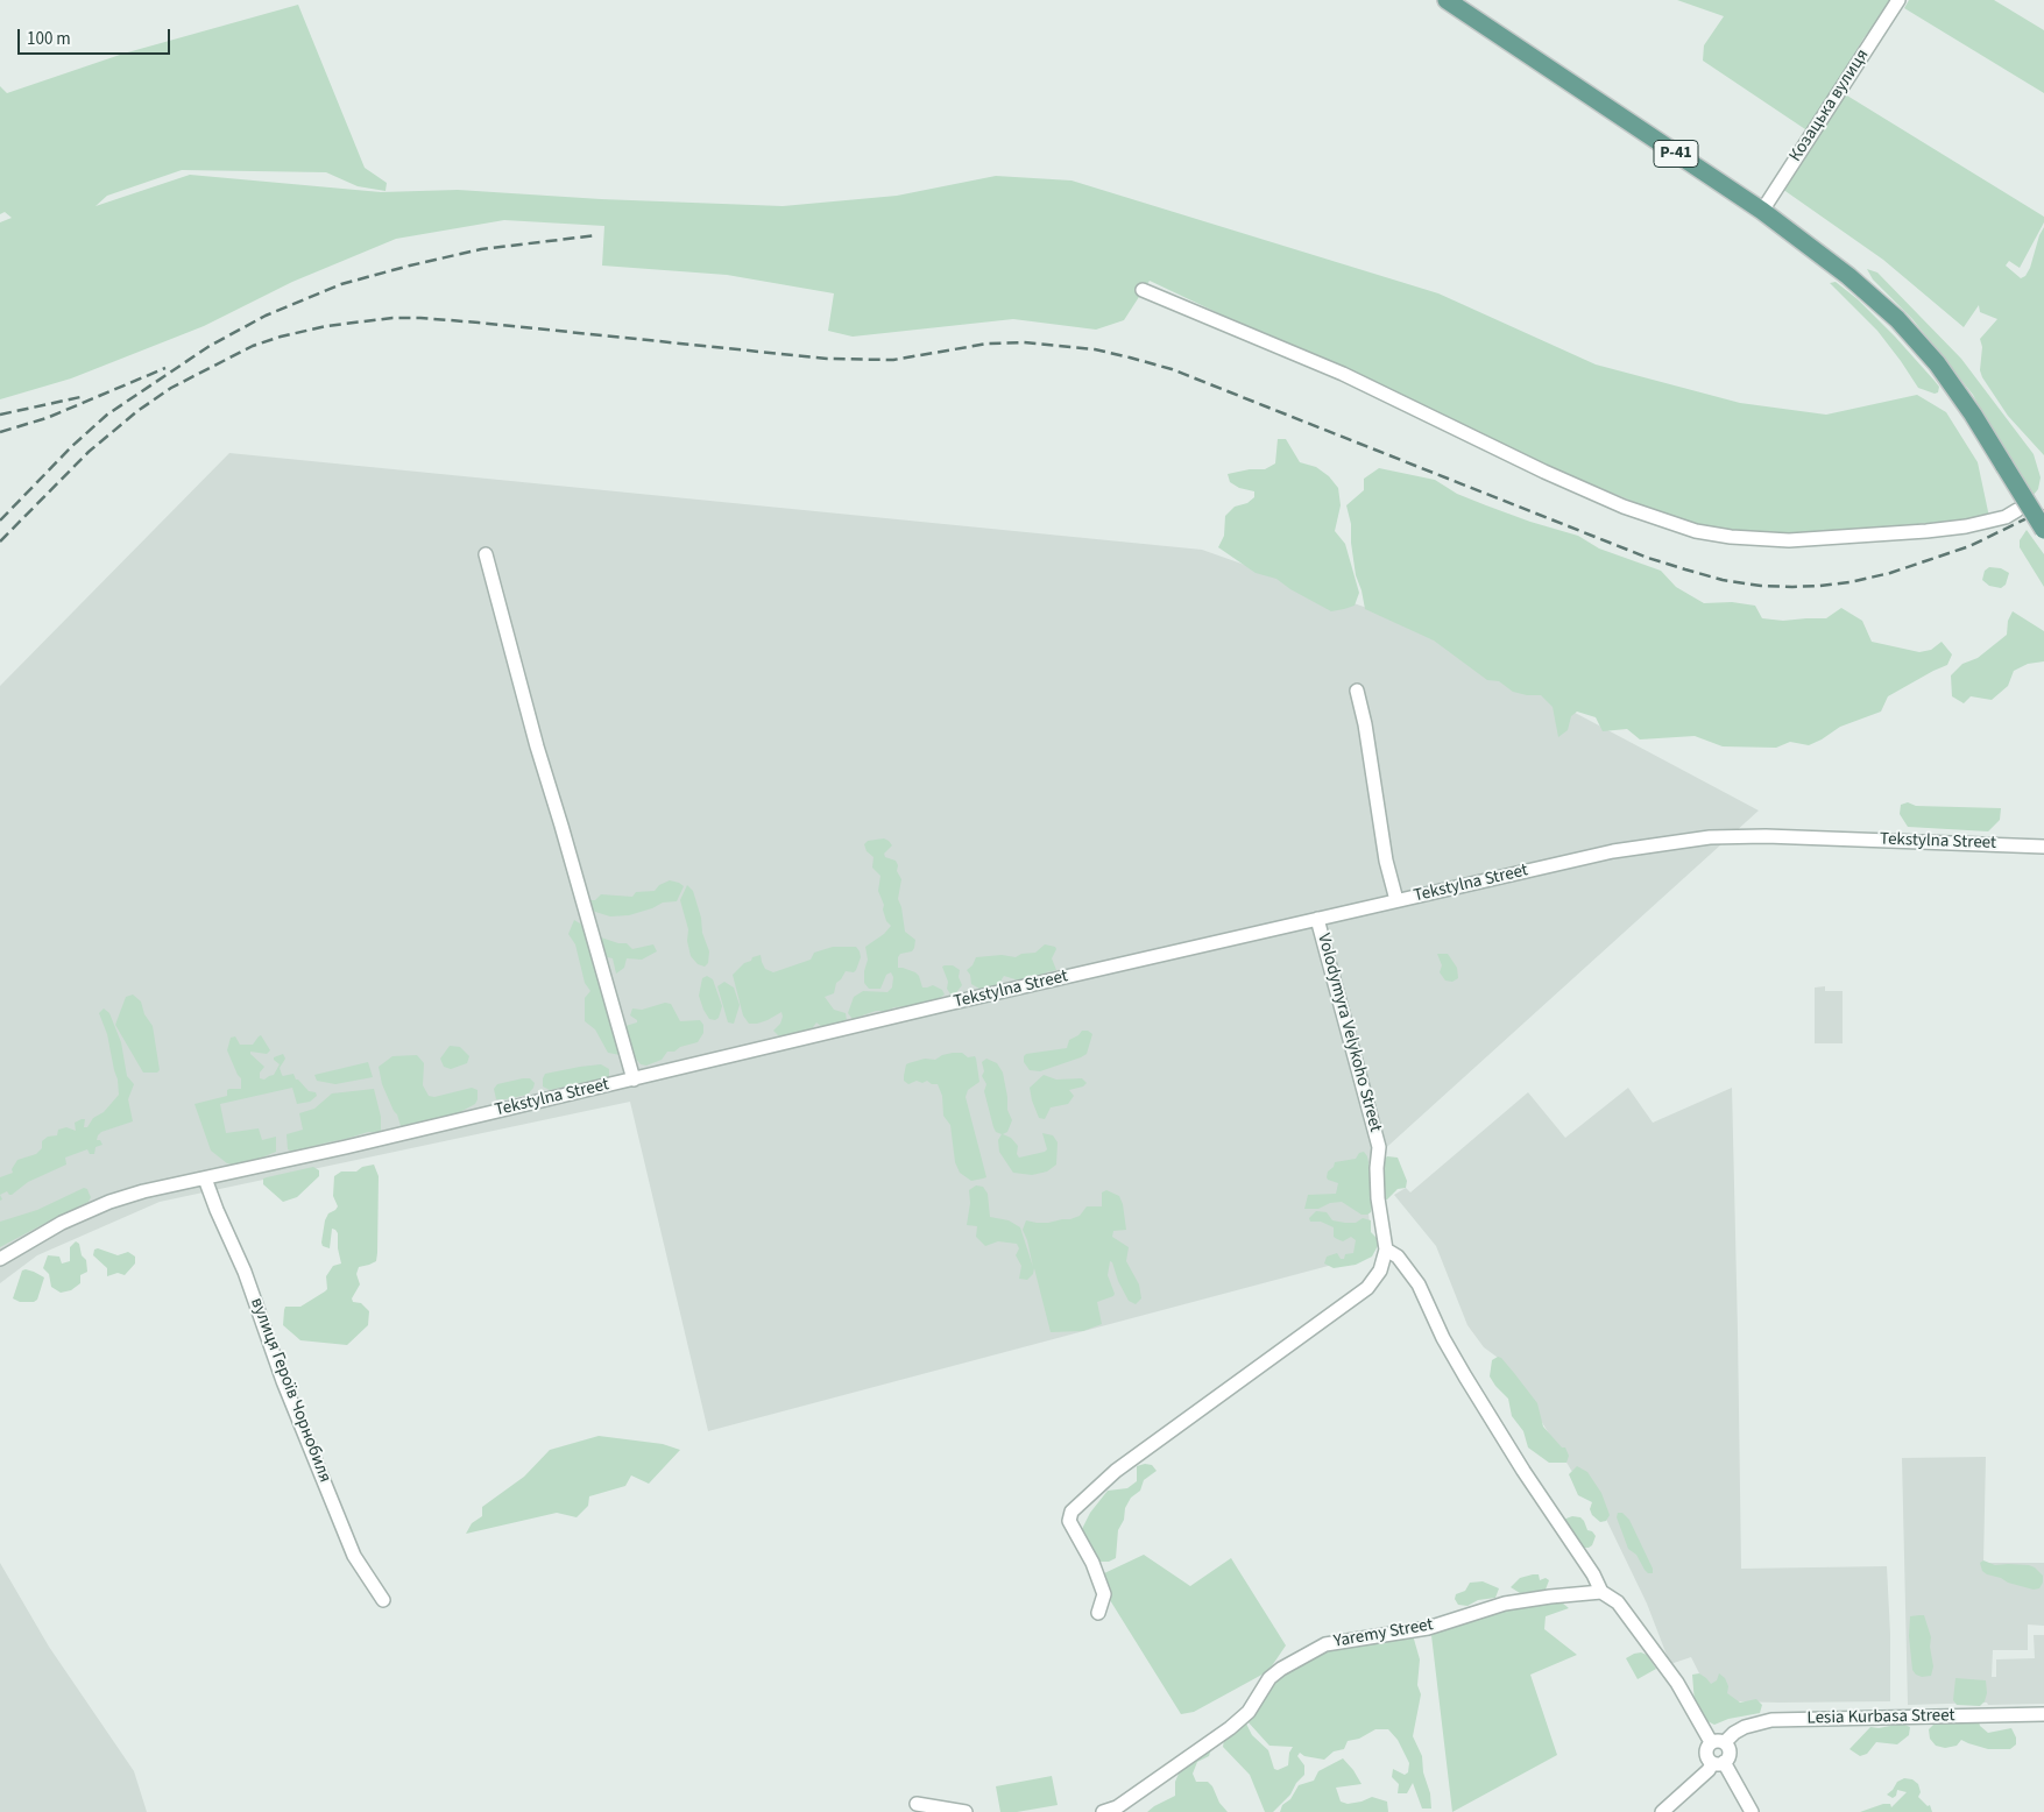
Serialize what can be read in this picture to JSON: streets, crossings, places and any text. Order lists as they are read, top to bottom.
{
  "streets": {
    "main road": ["Р-41"],
    "street": [
      "Козацька вулиця",
      "Tekstylna Street",
      "Volodymyra Velykoho Street",
      "вулиця Героїв Чорнобиля",
      "Yaremy Street",
      "Lesia Kurbasa Street"
    ]
  },
  "crossings": [
    ["Козацька вулиця", "Р-41"],
    ["Tekstylna Street", "Volodymyra Velykoho Street"],
    ["Tekstylna Street", "вулиця Героїв Чорнобиля"]
  ],
  "scale_bar": "100 m"
}
